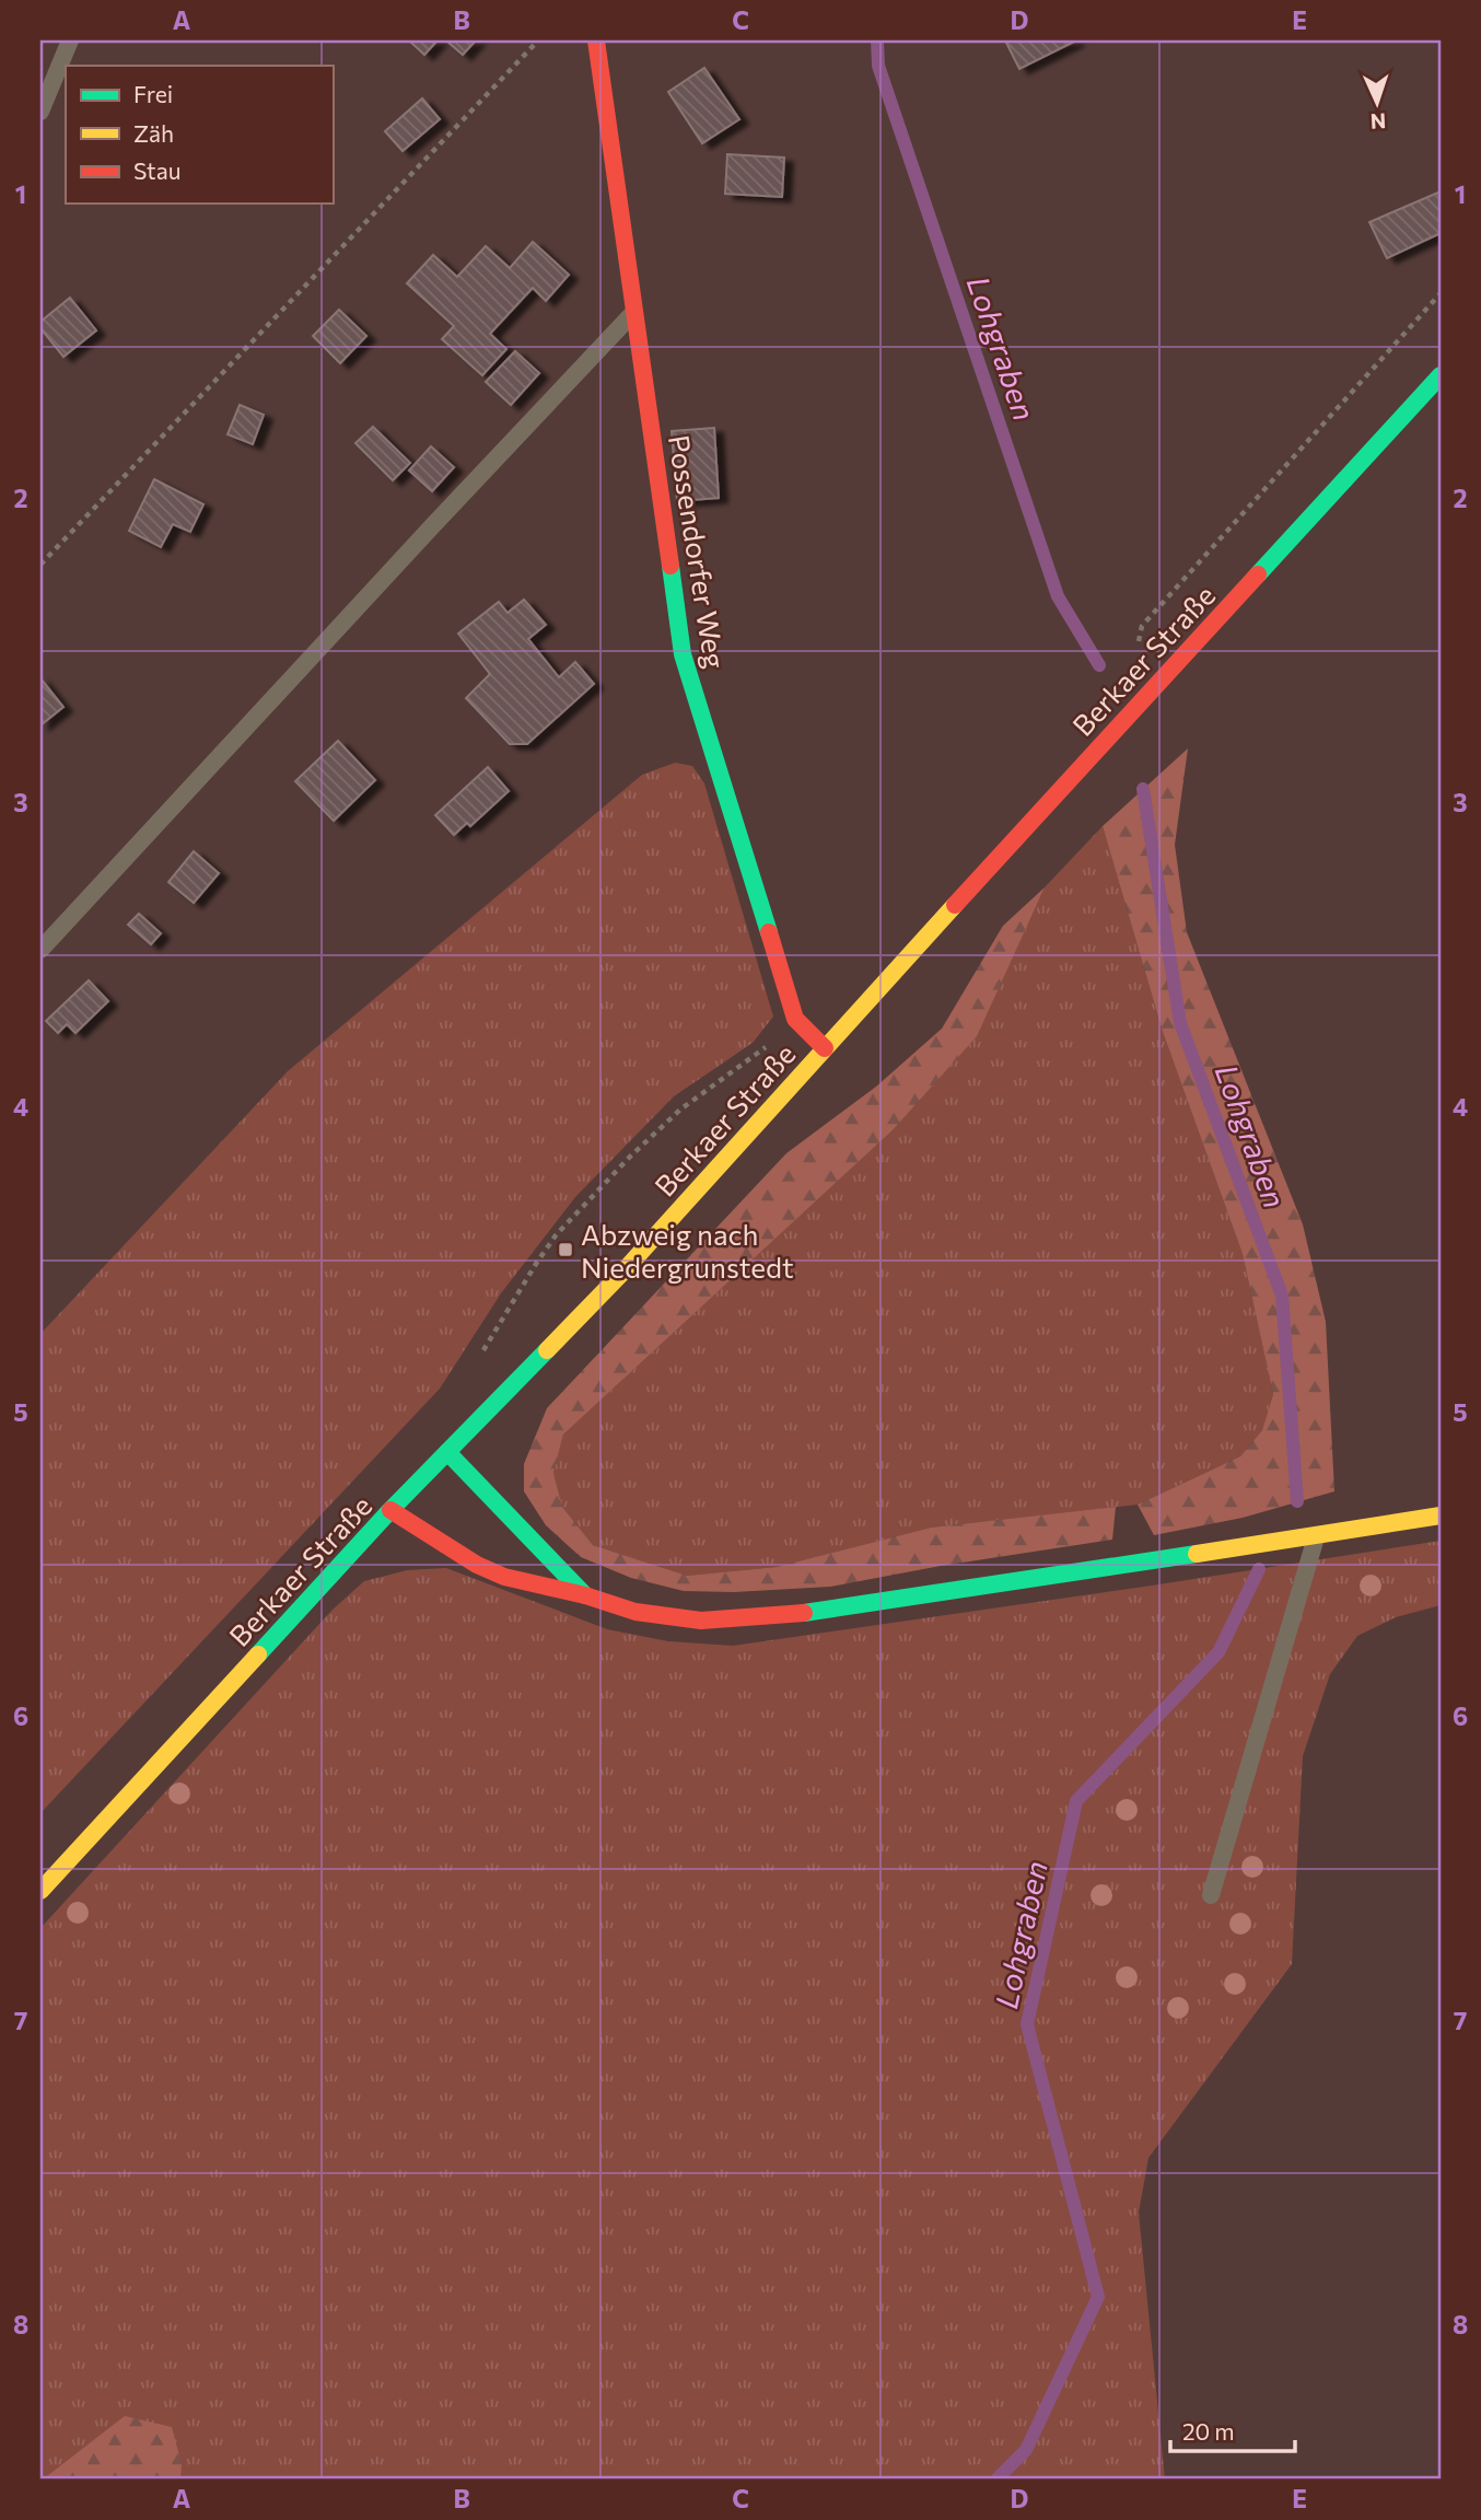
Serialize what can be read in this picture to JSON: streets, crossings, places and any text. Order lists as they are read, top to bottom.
{
  "streets": {
    "street": ["Possendorfer Weg", "Berkaer Straße"]
  },
  "water": ["Lohgraben"],
  "places": {
    "transit": ["Abzweig nach Niedergrunstedt"]
  },
  "legend": ["Frei", "Zäh", "Stau"],
  "scale_bar": "20 m",
  "north": "bottom",
  "grid": {
    "columns": [
      "A",
      "B",
      "C",
      "D",
      "E"
    ],
    "rows": [
      "1",
      "2",
      "3",
      "4",
      "5",
      "6",
      "7",
      "8"
    ]
  }
}
